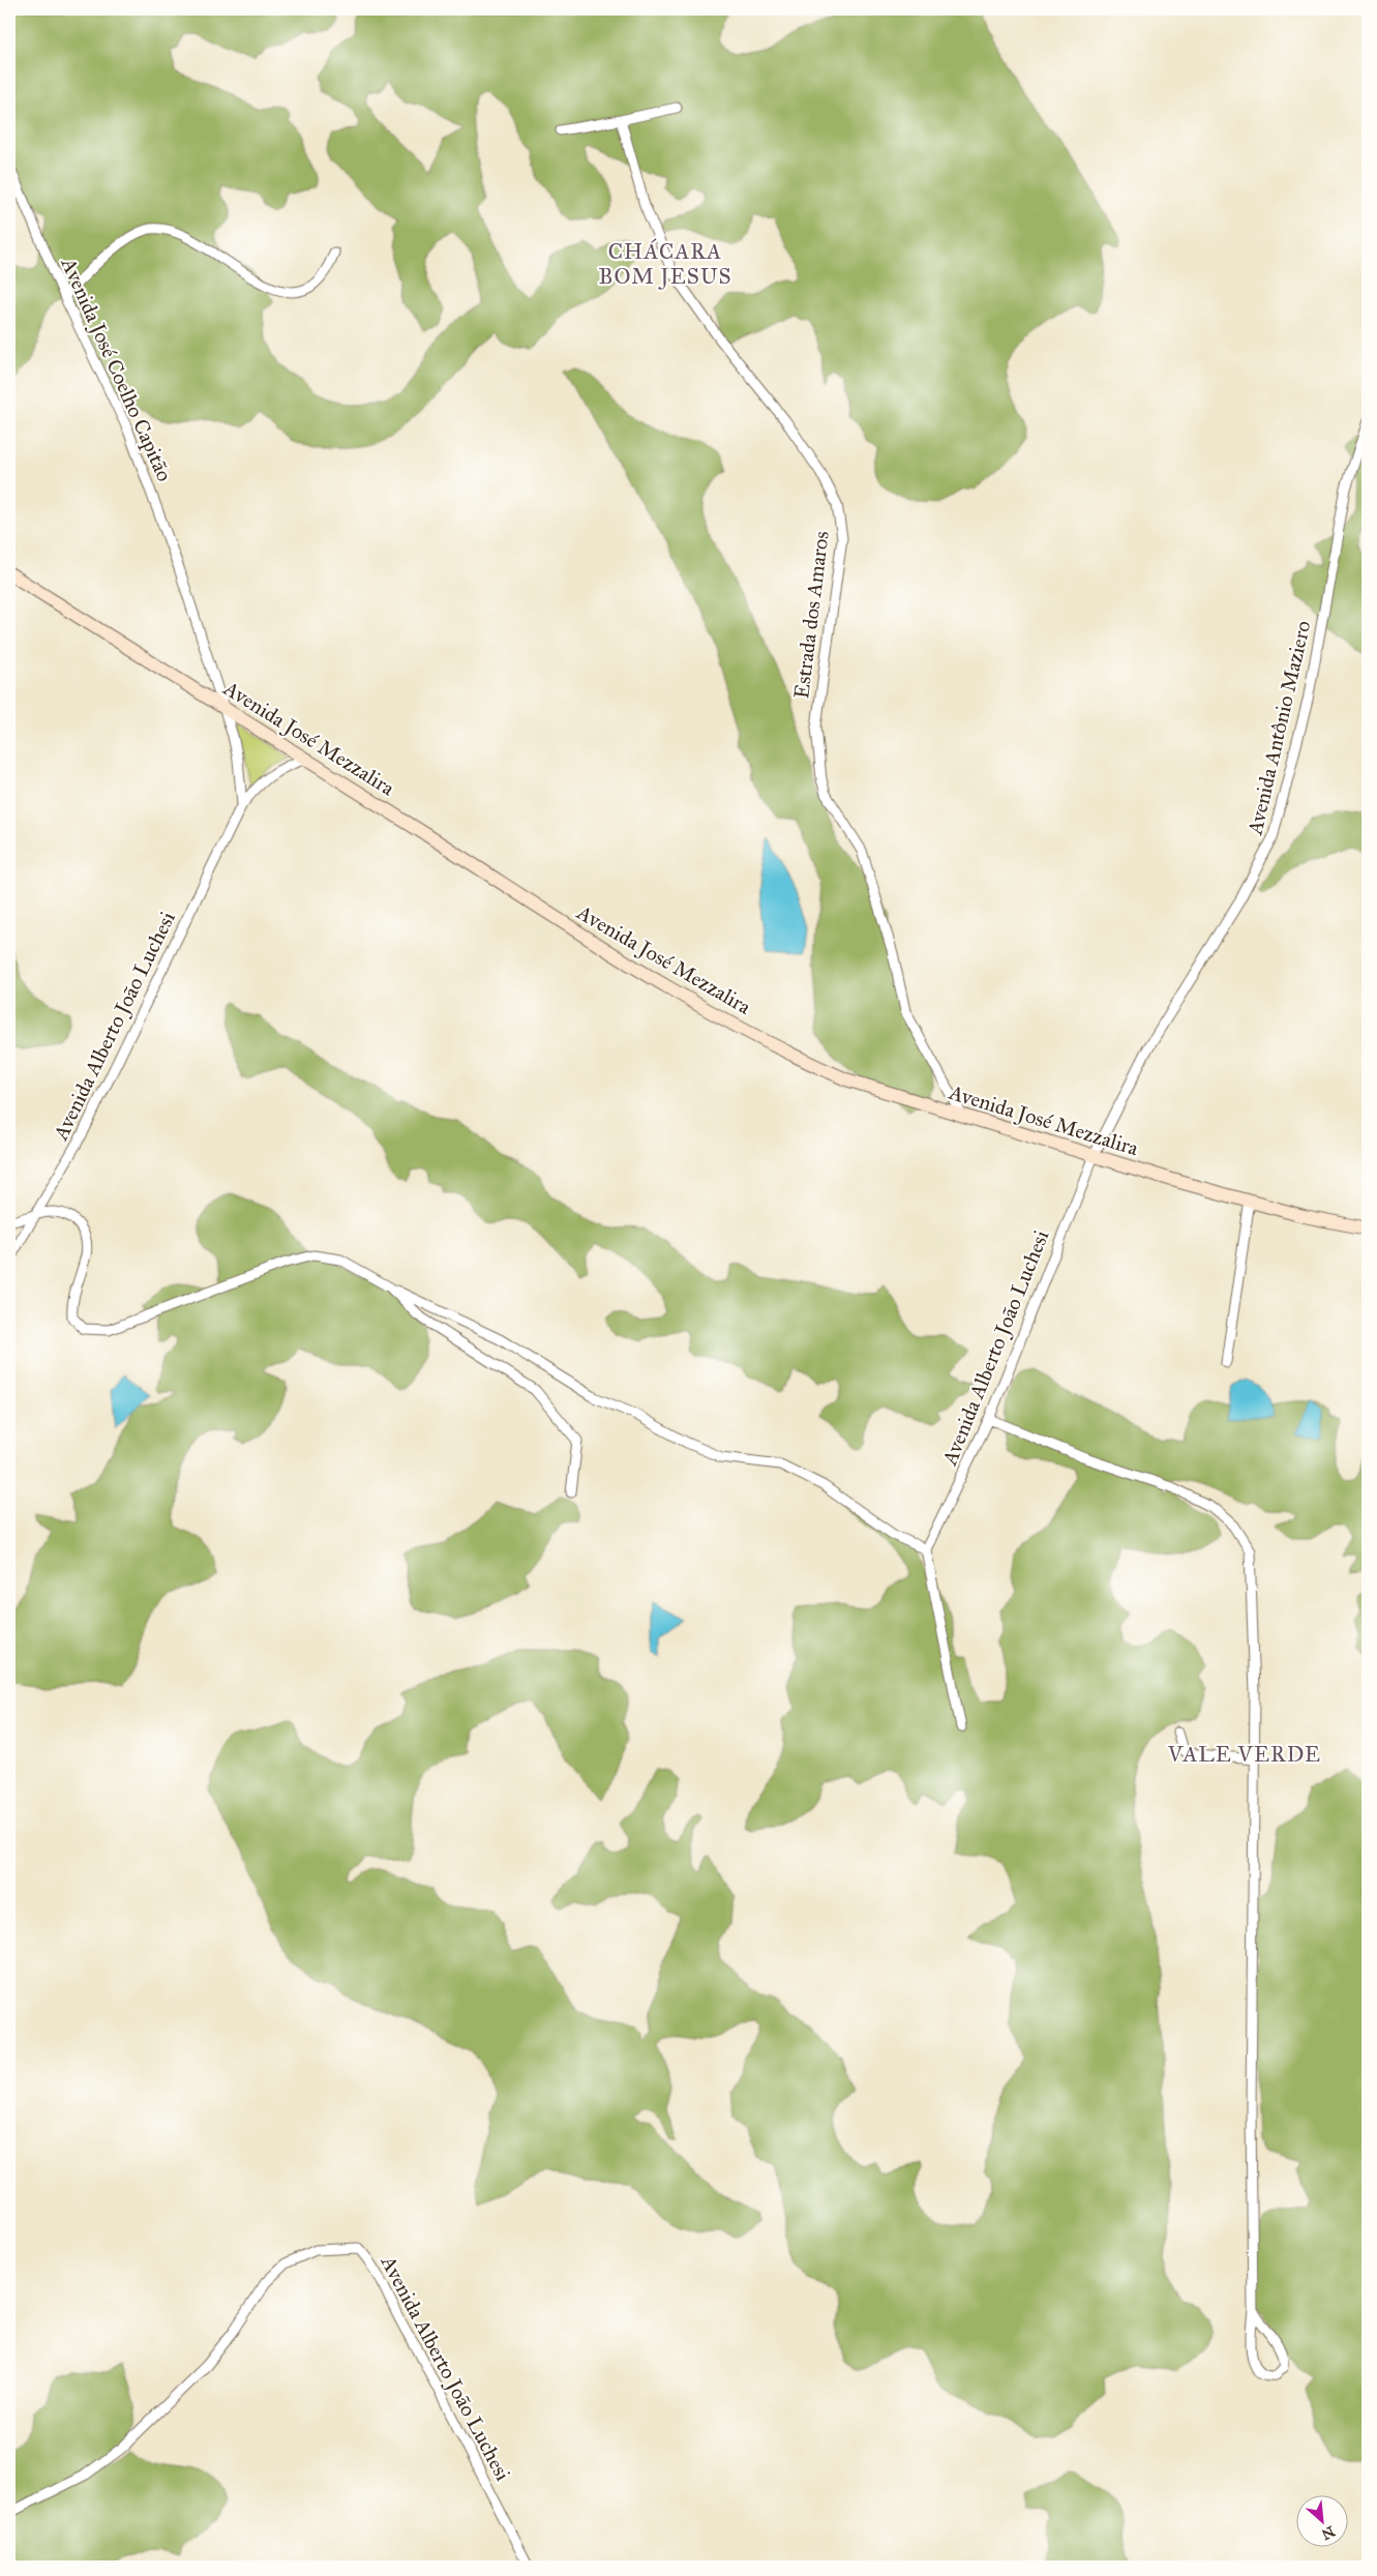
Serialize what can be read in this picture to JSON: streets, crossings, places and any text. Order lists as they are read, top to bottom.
{
  "streets": {
    "main road": ["Avenida José Mezzalira"],
    "street": [
      "Avenida José Coelho Capitão",
      "Estrada dos Amaros",
      "Avenida Antônio Maziero",
      "Avenida Alberto João Luchesi"
    ]
  },
  "crossings": [
    ["Avenida José Coelho Capitão", "Avenida José Mezzalira"],
    ["Avenida José Coelho Capitão", "Avenida Alberto João Luchesi"],
    ["Estrada dos Amaros", "Avenida José Mezzalira"],
    ["Avenida Antônio Maziero", "Avenida José Mezzalira"],
    ["Avenida Antônio Maziero", "Avenida Alberto João Luchesi"],
    ["Avenida José Mezzalira", "Avenida Alberto João Luchesi"]
  ],
  "districts": ["CHÁCARA BOM JESUS", "VALE VERDE"],
  "north": "bottom right"
}
